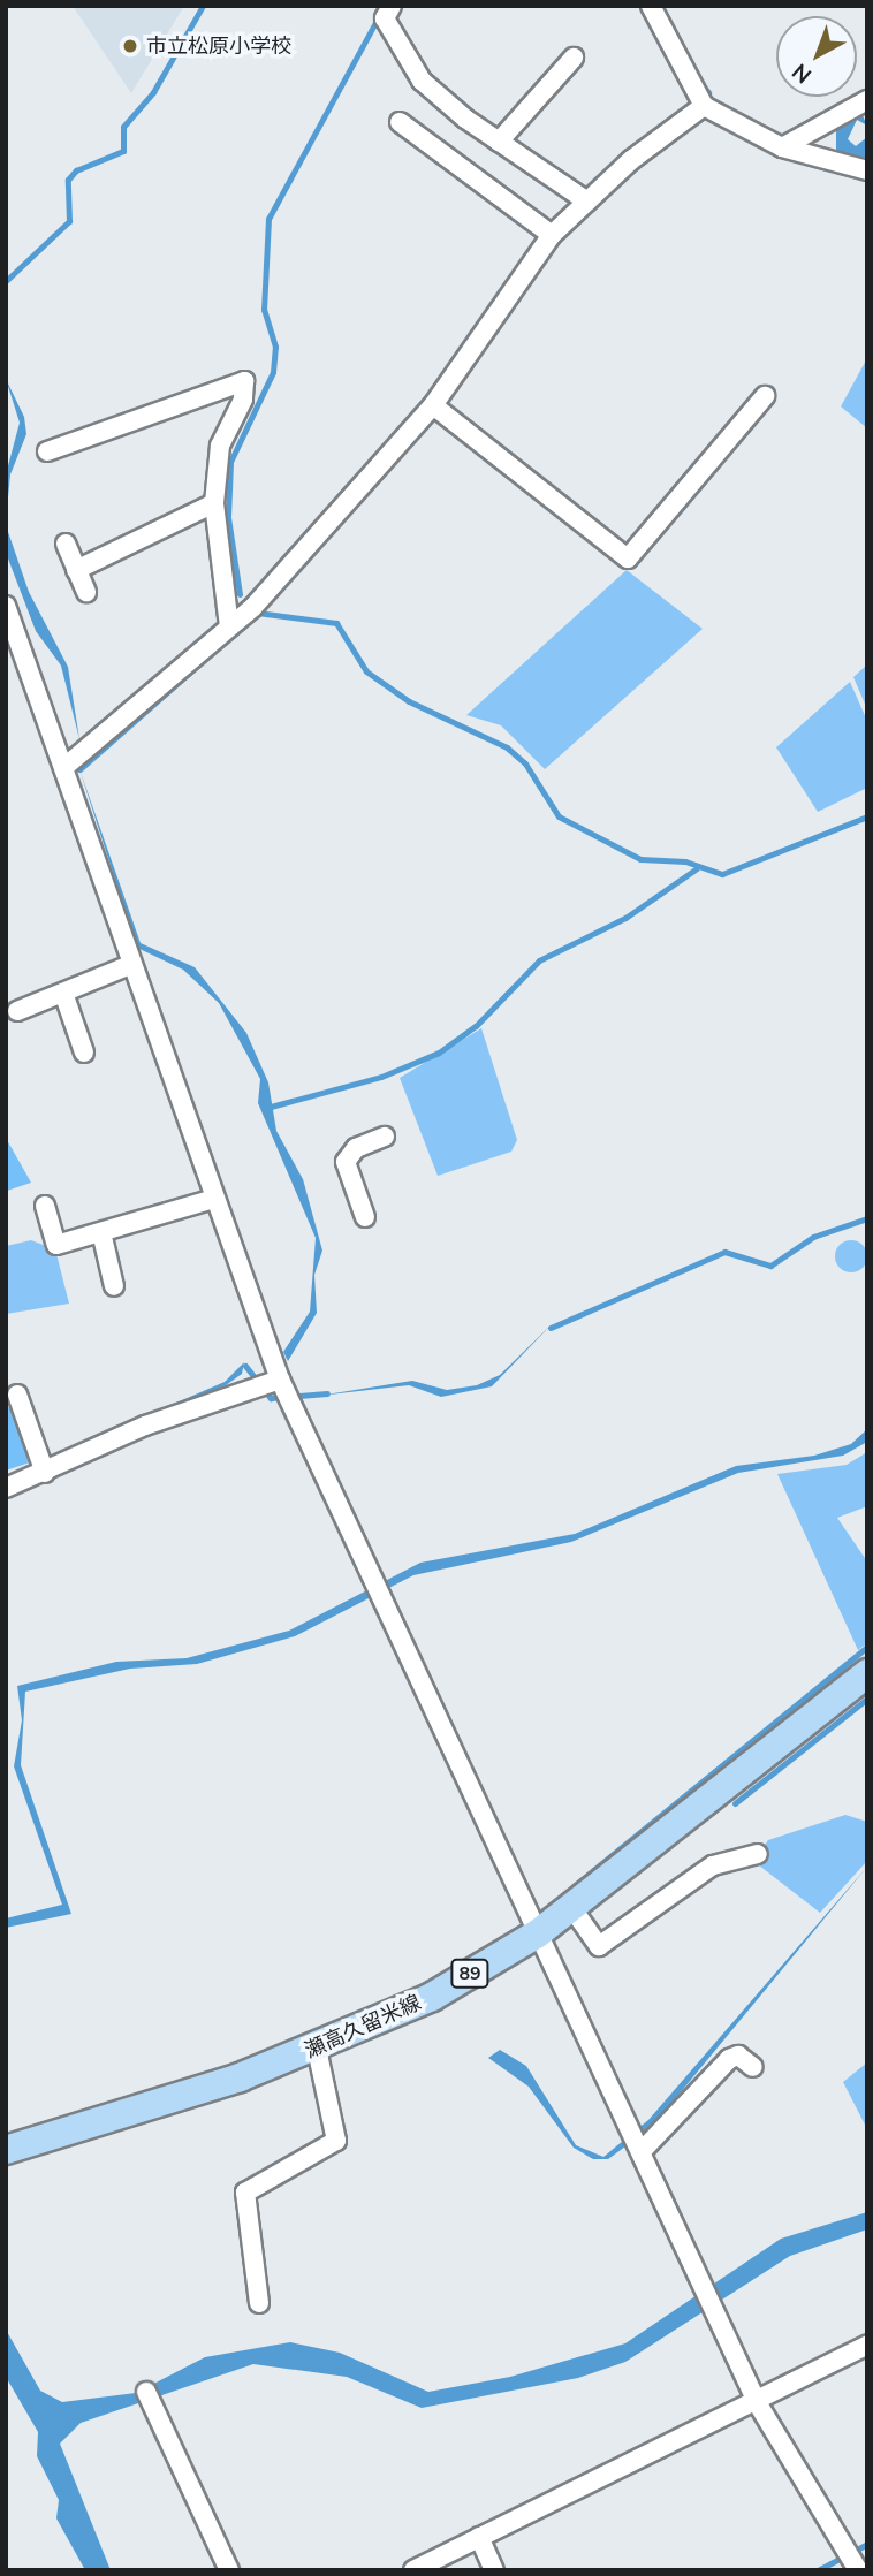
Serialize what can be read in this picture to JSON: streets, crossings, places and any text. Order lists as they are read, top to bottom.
{
  "streets": {
    "main road": ["89", "瀬高久留米線"]
  },
  "places": ["市立松原小学校"],
  "north": "bottom left"
}
